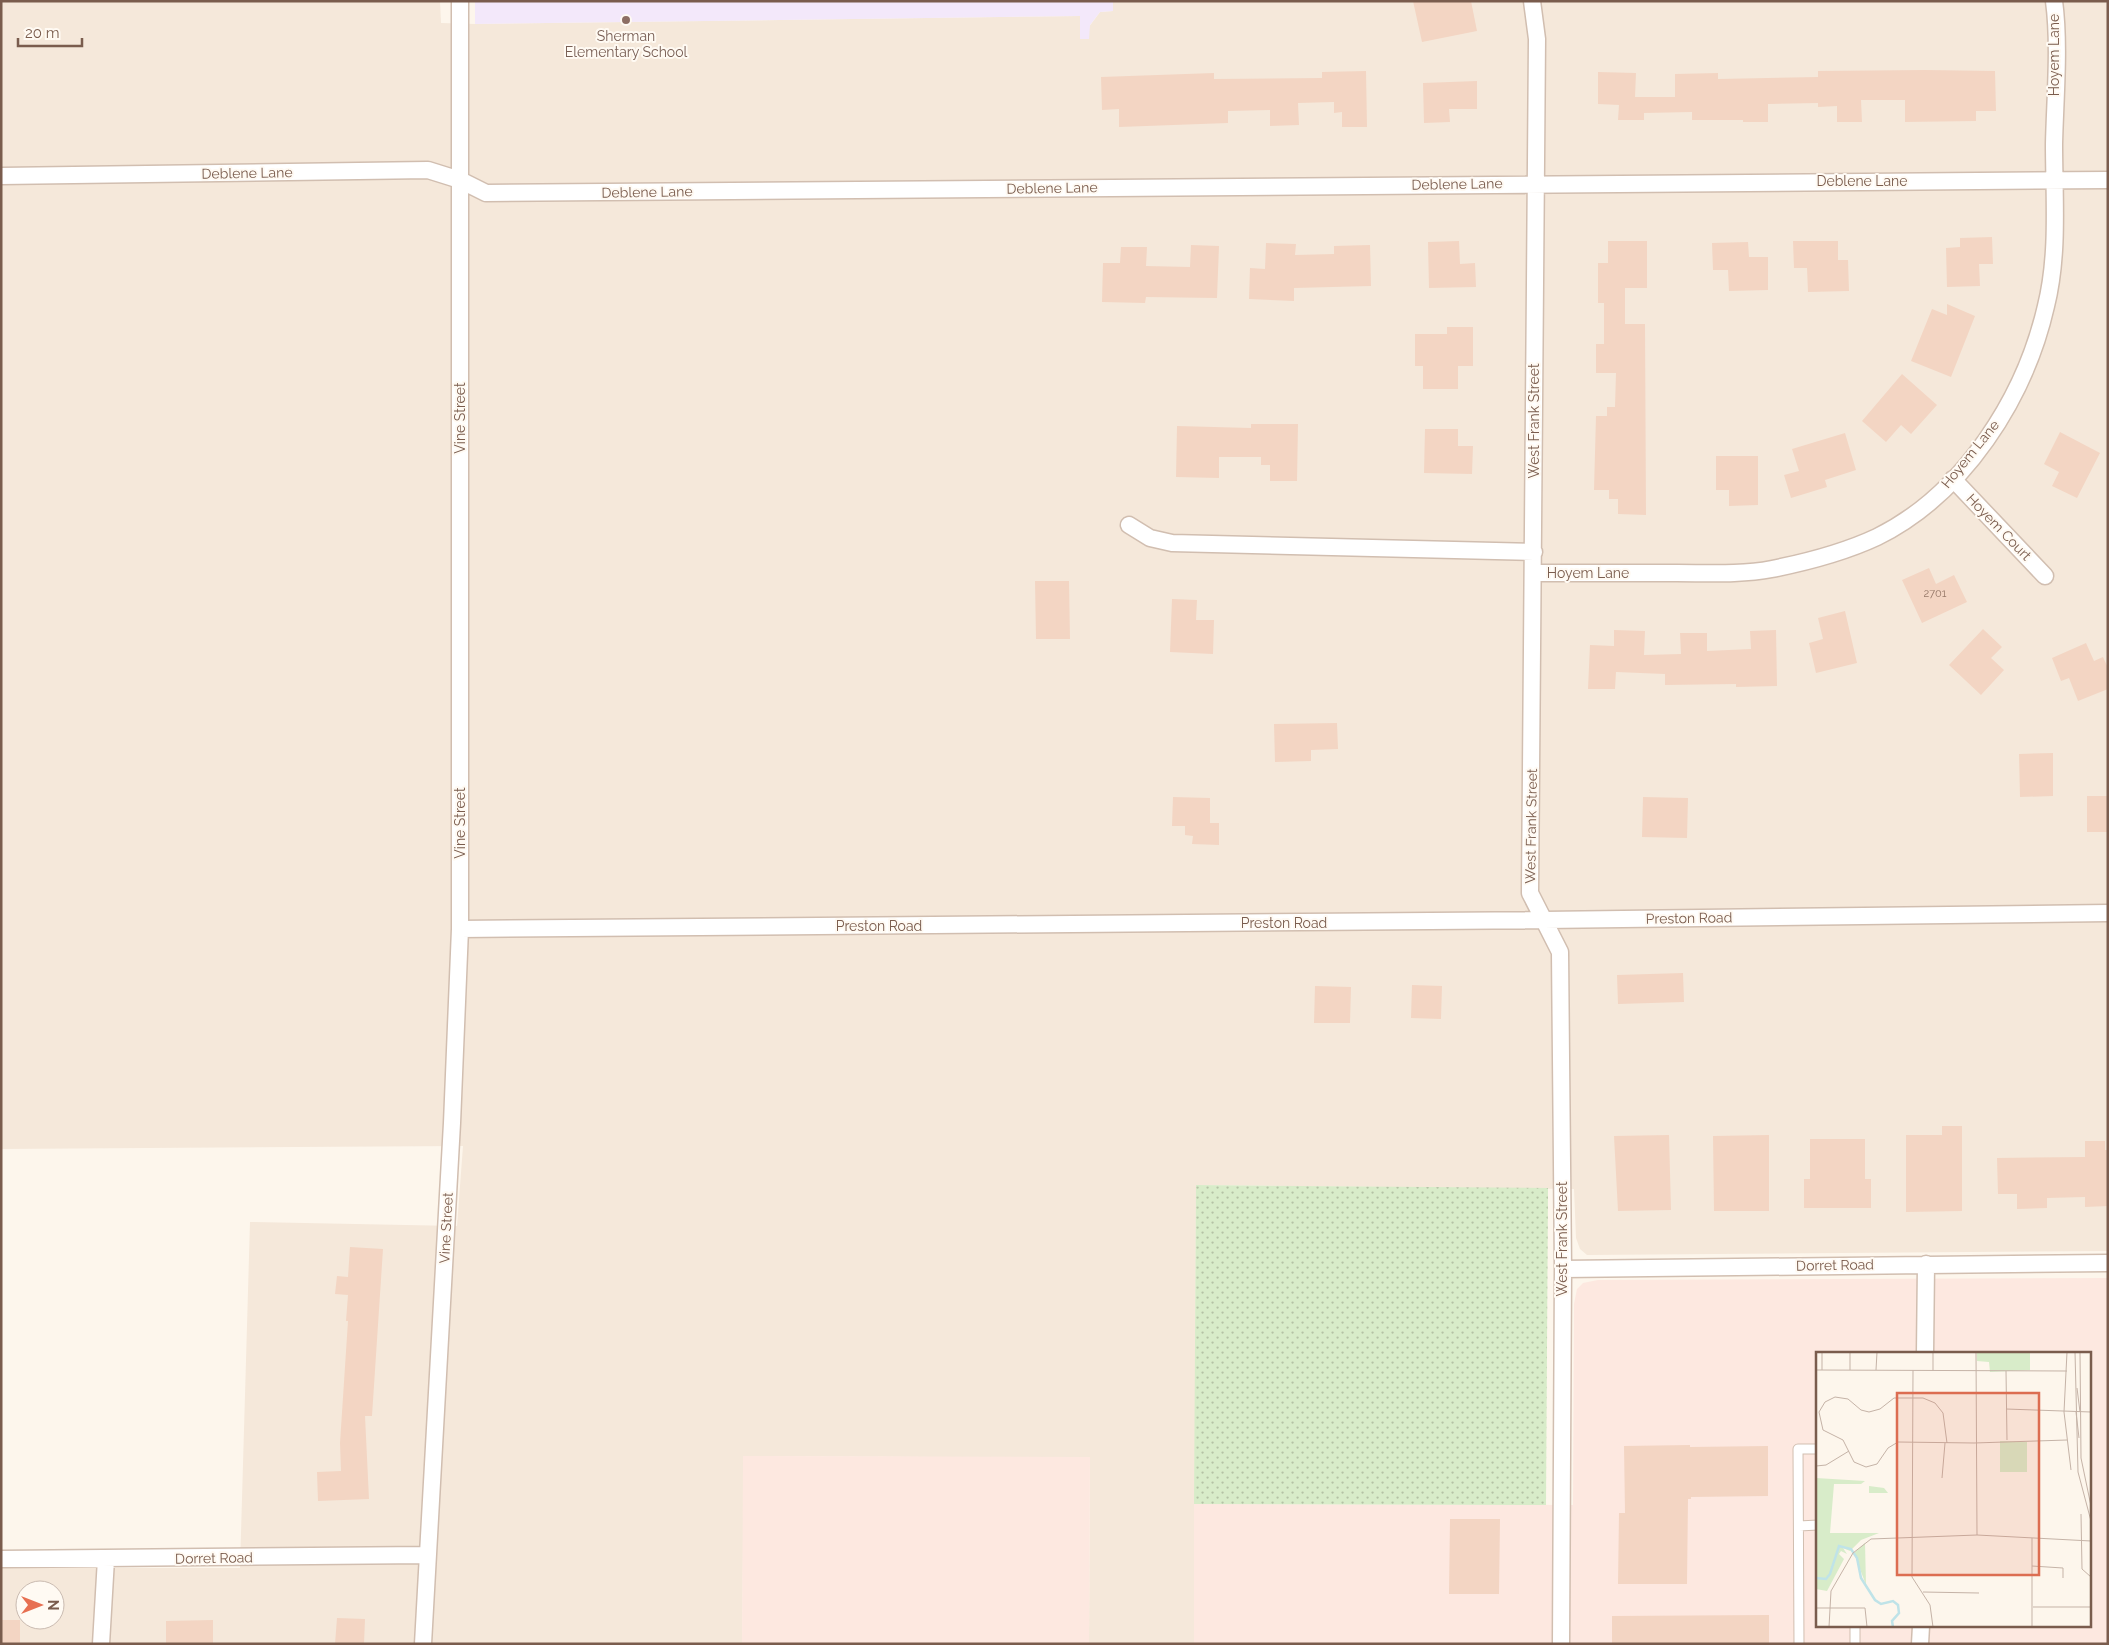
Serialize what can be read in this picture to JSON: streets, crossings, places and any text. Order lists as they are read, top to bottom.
{
  "streets": {
    "street": [
      "Hoyem Lane",
      "Deblene Lane",
      "Vine Street",
      "West Frank Street",
      "Hoyem Court",
      "Preston Road",
      "Dorret Road"
    ]
  },
  "crossings": [
    ["Hoyem Lane", "Deblene Lane"],
    ["Hoyem Lane", "West Frank Street"],
    ["Hoyem Lane", "Hoyem Court"],
    ["Deblene Lane", "Vine Street"],
    ["Deblene Lane", "West Frank Street"],
    ["Vine Street", "Preston Road"],
    ["Vine Street", "Dorret Road"],
    ["West Frank Street", "Preston Road"],
    ["West Frank Street", "Dorret Road"]
  ],
  "places": ["Sherman Elementary School"],
  "house_numbers": ["2701"],
  "scale_bar": "20 m",
  "north": "right"
}
